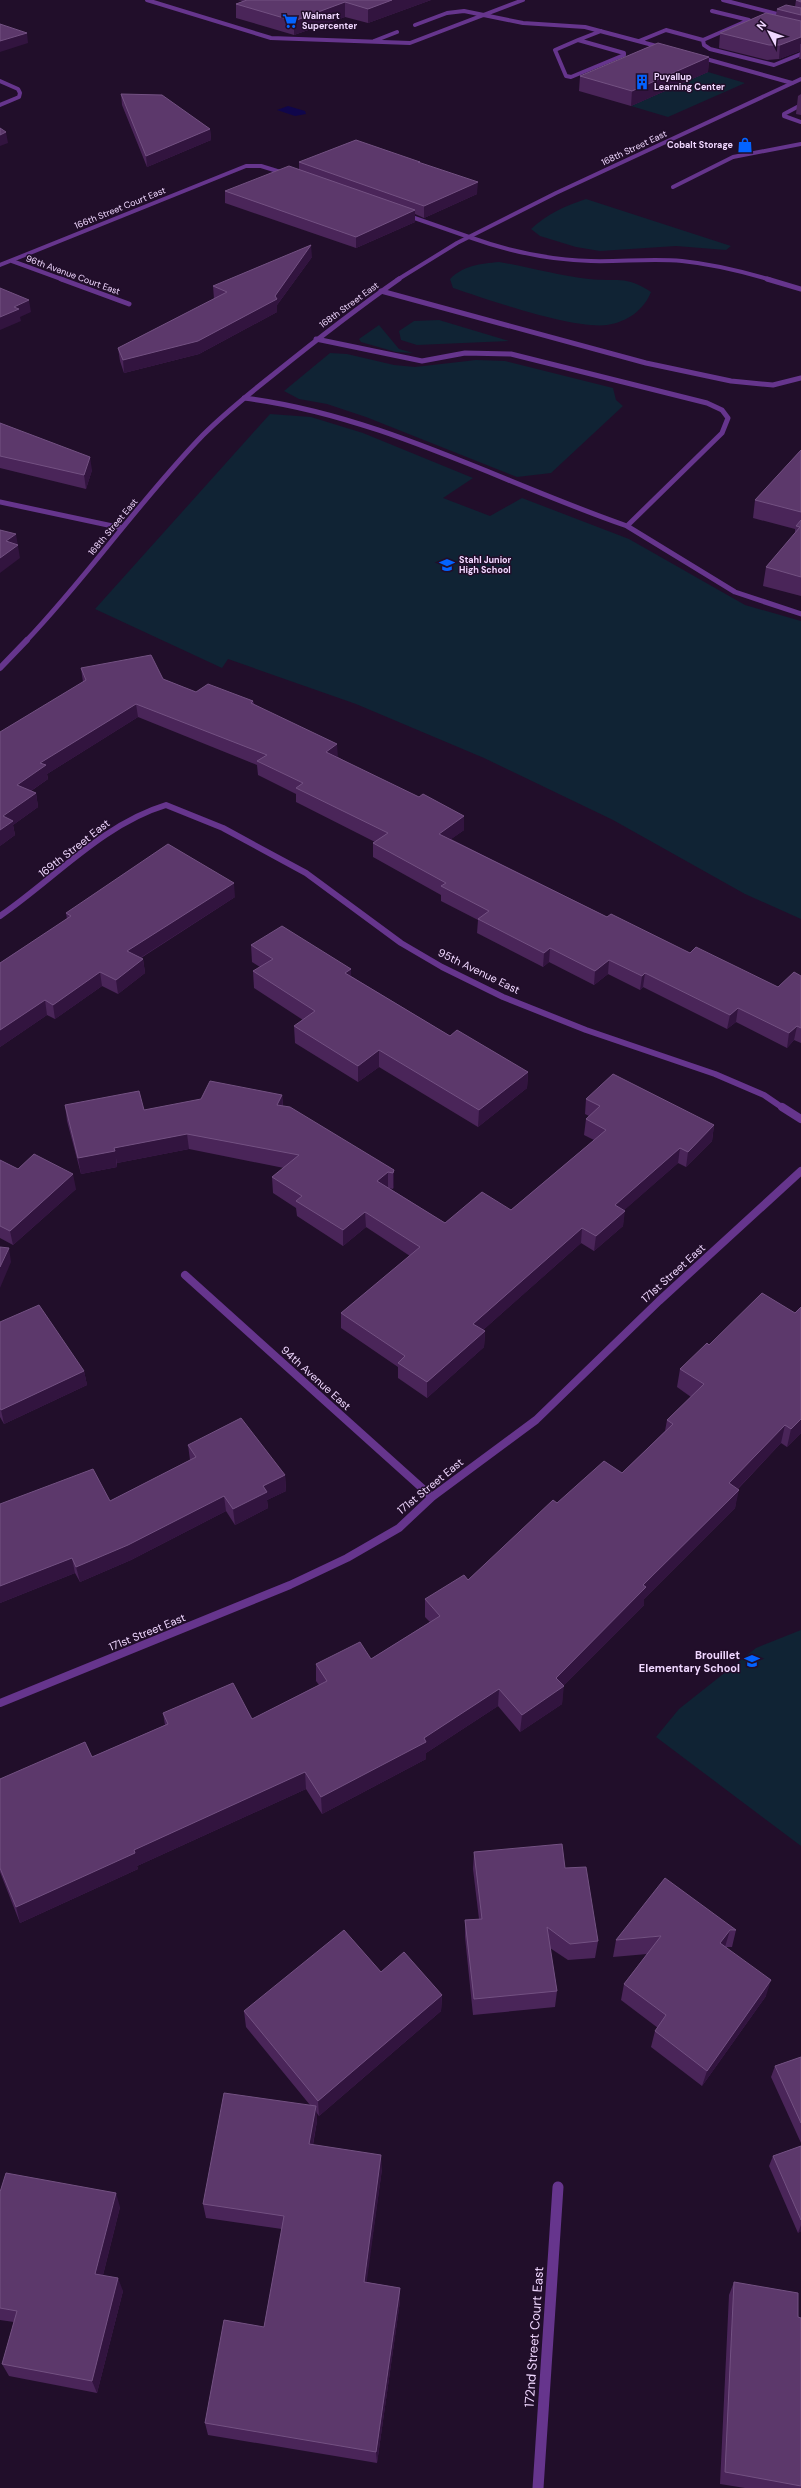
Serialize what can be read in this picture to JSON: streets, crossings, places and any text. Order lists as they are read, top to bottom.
{
  "streets": {
    "street": [
      "168th Street East",
      "166th Street Court East",
      "96th Avenue Court East",
      "169th Street East",
      "95th Avenue East",
      "171st Street East",
      "94th Avenue East",
      "172nd Street Court East"
    ]
  },
  "crossings": [
    ["166th Street Court East", "96th Avenue Court East"],
    ["169th Street East", "95th Avenue East"],
    ["171st Street East", "94th Avenue East"]
  ],
  "places": {
    "supermarket": ["Walmart Supercenter"],
    "building": ["Puyallup Learning Center"],
    "shop": ["Cobalt Storage"],
    "school or university": ["Stahl Junior High School", "Brouillet Elementary School"]
  },
  "north": "top left"
}
